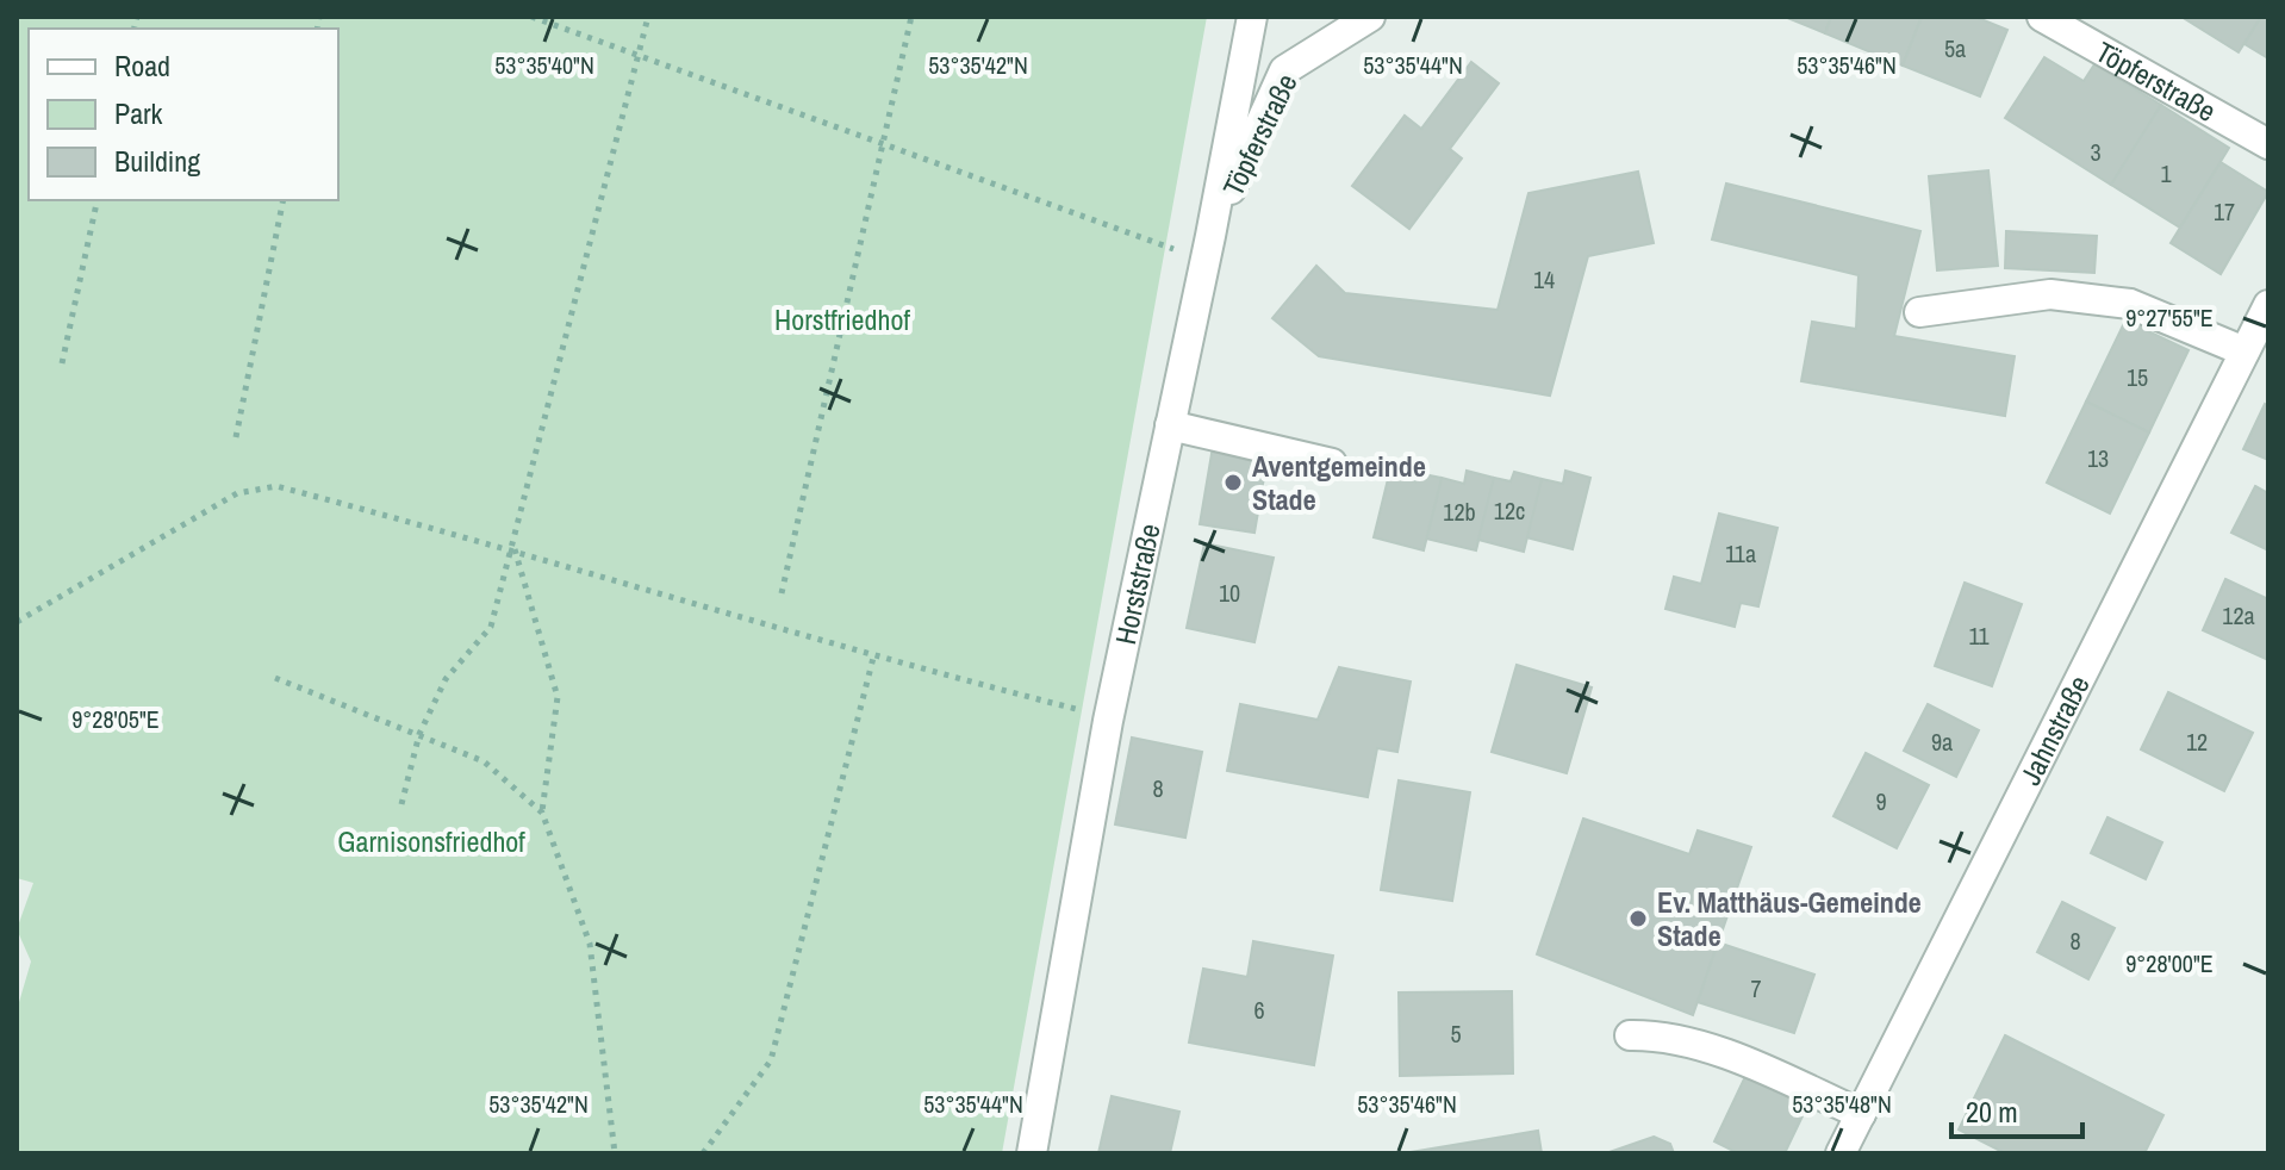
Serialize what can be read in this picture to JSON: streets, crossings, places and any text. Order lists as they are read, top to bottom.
{
  "streets": {
    "street": ["Töpferstraße", "Horststraße", "Jahnstraße"]
  },
  "crossings": [
    ["Töpferstraße", "Horststraße"]
  ],
  "parks": ["Horstfriedhof", "Garnisonsfriedhof"],
  "places": ["Aventgemeinde Stade", "Ev. Matthäus-Gemeinde Stade"],
  "house_numbers": [
    "5a",
    "3",
    "1",
    "17",
    "14",
    "15",
    "13",
    "12c",
    "12b",
    "11a",
    "10",
    "12a",
    "11",
    "9a",
    "12",
    "8",
    "9",
    "8",
    "7",
    "6",
    "5"
  ],
  "legend": ["Road", "Park", "Building"],
  "scale_bar": "20 m",
  "coordinates": [
    "53°35'40\"N",
    "53°35'42\"N",
    "53°35'44\"N",
    "53°35'46\"N",
    "9°27'55\"E",
    "9°28'05\"E",
    "9°28'00\"E",
    "53°35'48\"N"
  ]
}
